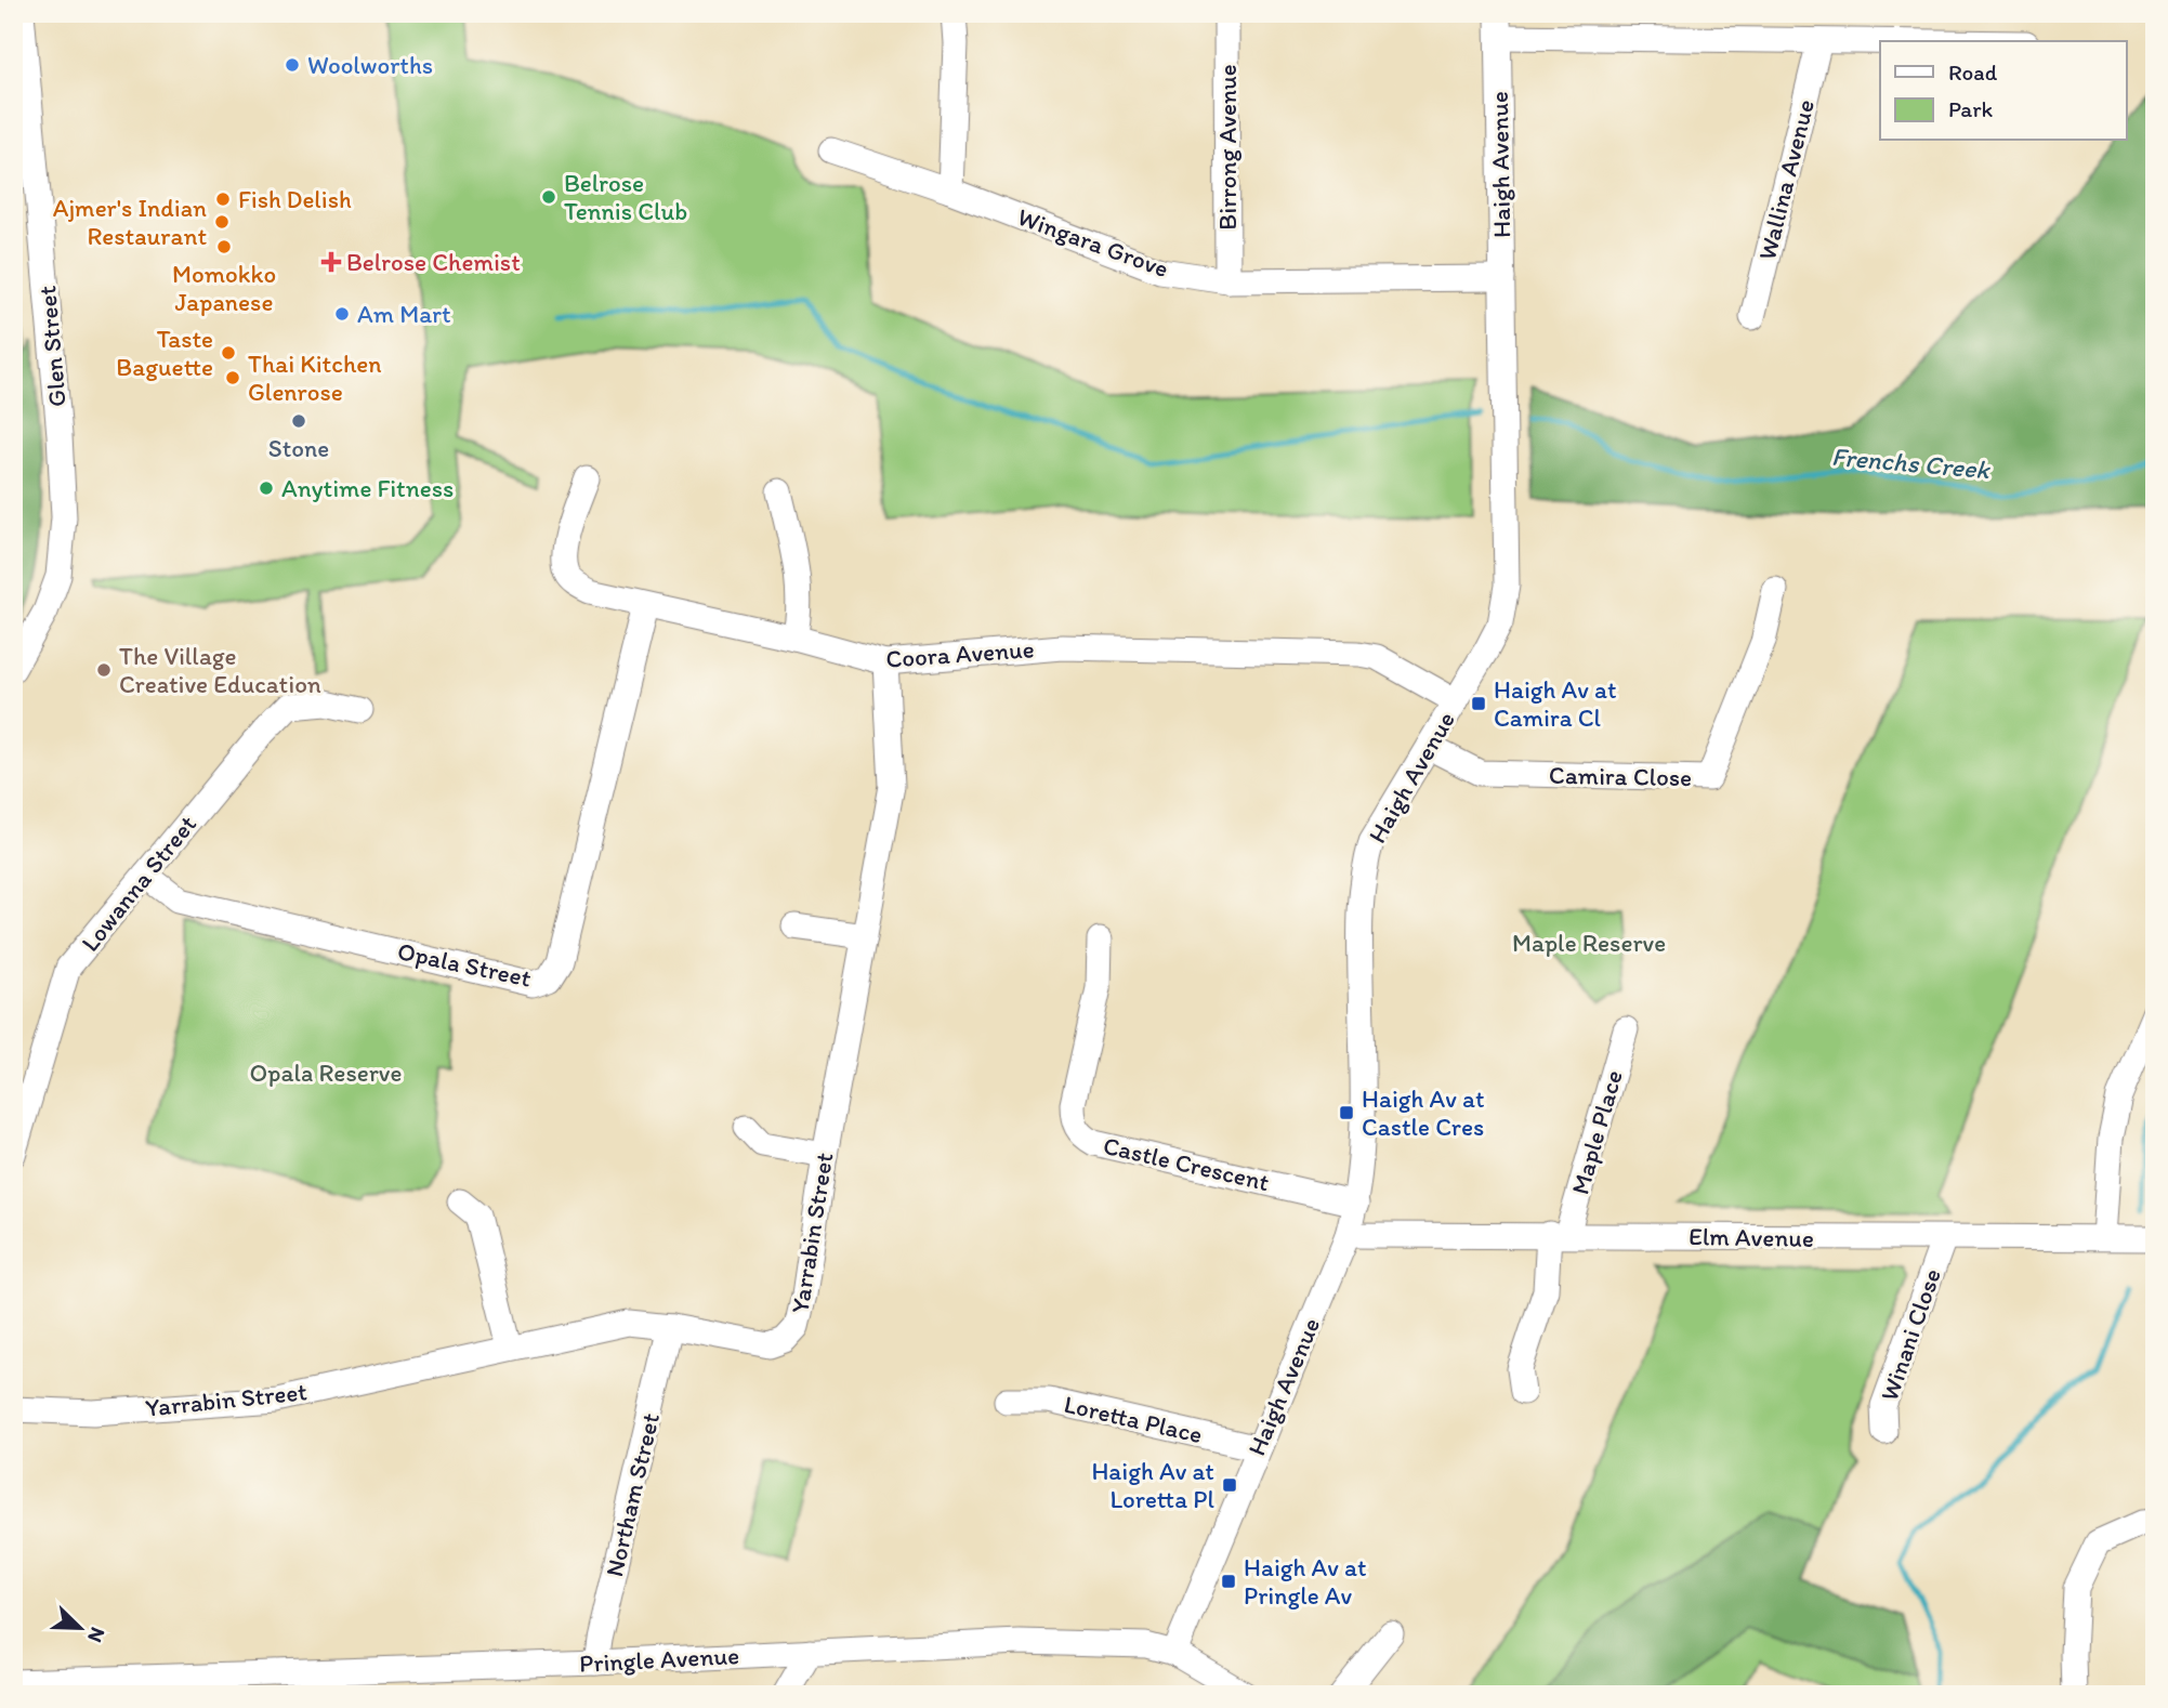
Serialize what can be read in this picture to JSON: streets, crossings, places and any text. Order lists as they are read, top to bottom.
{
  "streets": {
    "street": [
      "Birrong Avenue",
      "Haigh Avenue",
      "Wallina Avenue",
      "Wingara Grove",
      "Glen Street",
      "Coora Avenue",
      "Camira Close",
      "Lowanna Street",
      "Opala Street",
      "Maple Place",
      "Castle Crescent",
      "Yarrabin Street",
      "Elm Avenue",
      "Winani Close",
      "Loretta Place",
      "Northam Street",
      "Pringle Avenue"
    ]
  },
  "crossings": [
    ["Birrong Avenue", "Wingara Grove"],
    ["Haigh Avenue", "Wingara Grove"],
    ["Haigh Avenue", "Coora Avenue"],
    ["Haigh Avenue", "Camira Close"],
    ["Haigh Avenue", "Castle Crescent"],
    ["Haigh Avenue", "Elm Avenue"],
    ["Haigh Avenue", "Loretta Place"],
    ["Haigh Avenue", "Pringle Avenue"],
    ["Coora Avenue", "Opala Street"],
    ["Coora Avenue", "Yarrabin Street"],
    ["Lowanna Street", "Opala Street"],
    ["Maple Place", "Elm Avenue"],
    ["Yarrabin Street", "Northam Street"],
    ["Elm Avenue", "Winani Close"],
    ["Northam Street", "Pringle Avenue"]
  ],
  "water": ["Frenchs Creek"],
  "parks": ["Maple Reserve", "Opala Reserve"],
  "places": {
    "other": [
      "Woolworths",
      "Belrose Tennis Club",
      "Fish Delish",
      "Ajmer's Indian Restaurant",
      "Momokko Japanese",
      "Am Mart",
      "Taste Baguette",
      "Thai Kitchen Glenrose",
      "Stone",
      "Anytime Fitness",
      "The Village Creative Education"
    ],
    "health": ["Belrose Chemist"],
    "transit": [
      "Haigh Av at Camira Cl",
      "Haigh Av at Castle Cres",
      "Haigh Av at Loretta Pl",
      "Haigh Av at Pringle Av"
    ]
  },
  "legend": ["Road", "Park"],
  "north": "bottom right"
}
